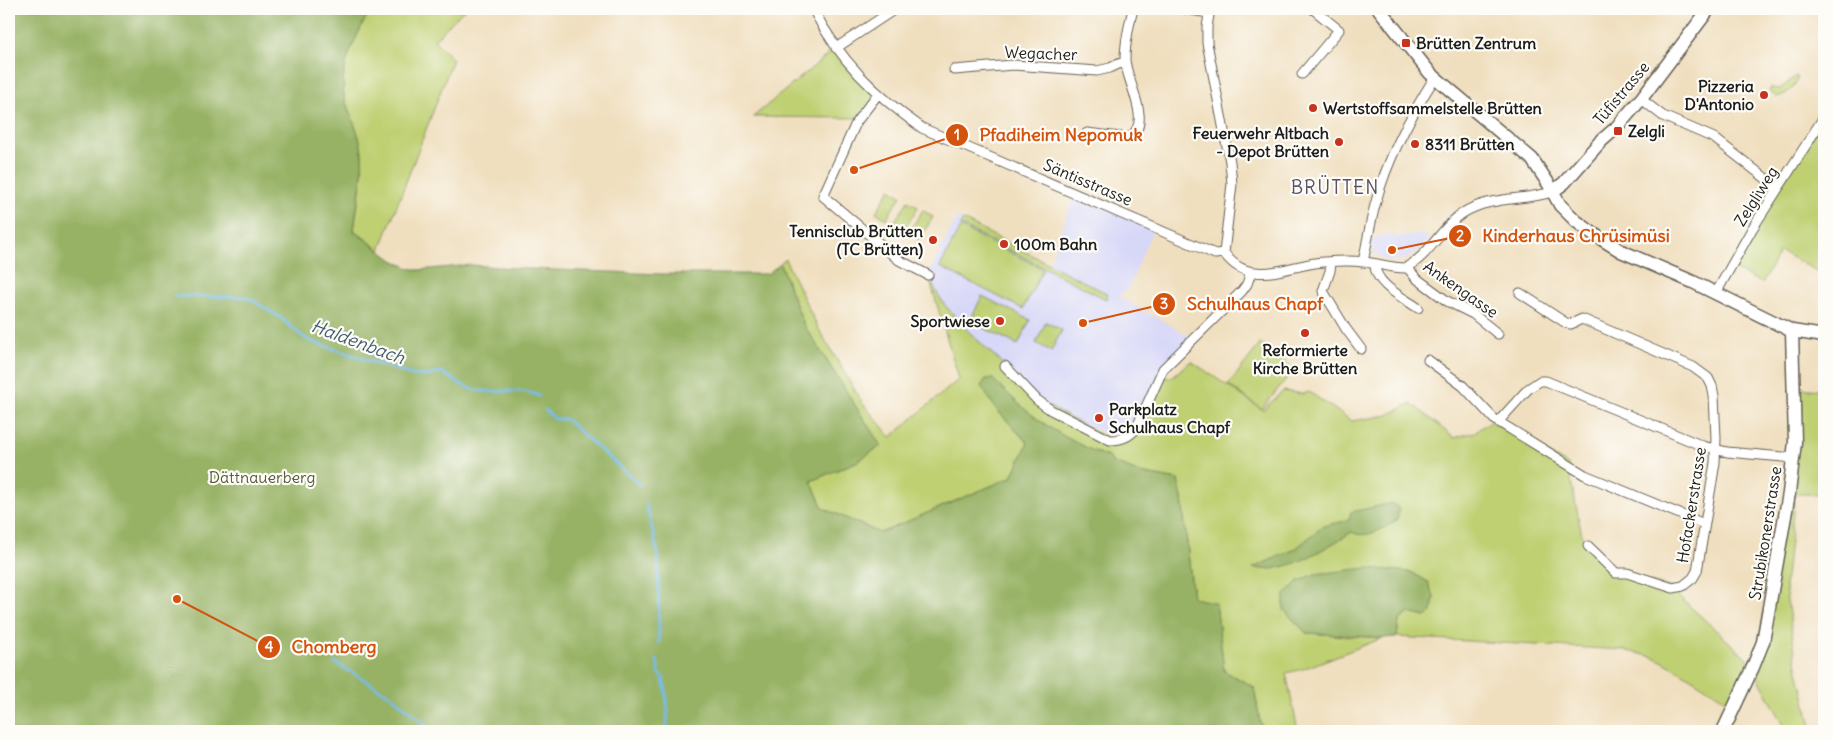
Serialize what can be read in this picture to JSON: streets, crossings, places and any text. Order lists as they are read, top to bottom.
{
  "streets": {
    "street": [
      "Wegacher",
      "Tüfistrasse",
      "Säntisstrasse",
      "Zelgliweg",
      "Ankengasse",
      "Hofackerstrasse",
      "Strubikonerstrasse"
    ]
  },
  "districts": ["BRÜTTEN"],
  "water": ["Haldenbach"],
  "parks": ["Dättnauerberg"],
  "places": {
    "transit": ["Brütten Zentrum", "Zelgli"],
    "other": [
      "Pizzeria D'Antonio",
      "Wertstoffsammelstelle Brütten",
      "Feuerwehr Altbach - Depot Brütten",
      "8311 Brütten",
      "Pfadiheim Nepomuk",
      "Tennisclub Brütten (TC Brütten)",
      "100m Bahn",
      "Kinderhaus Chrüsimüsi",
      "Sportwiese",
      "Schulhaus Chapf",
      "Reformierte Kirche Brütten",
      "Parkplatz Schulhaus Chapf",
      "Chomberg"
    ]
  }
}
